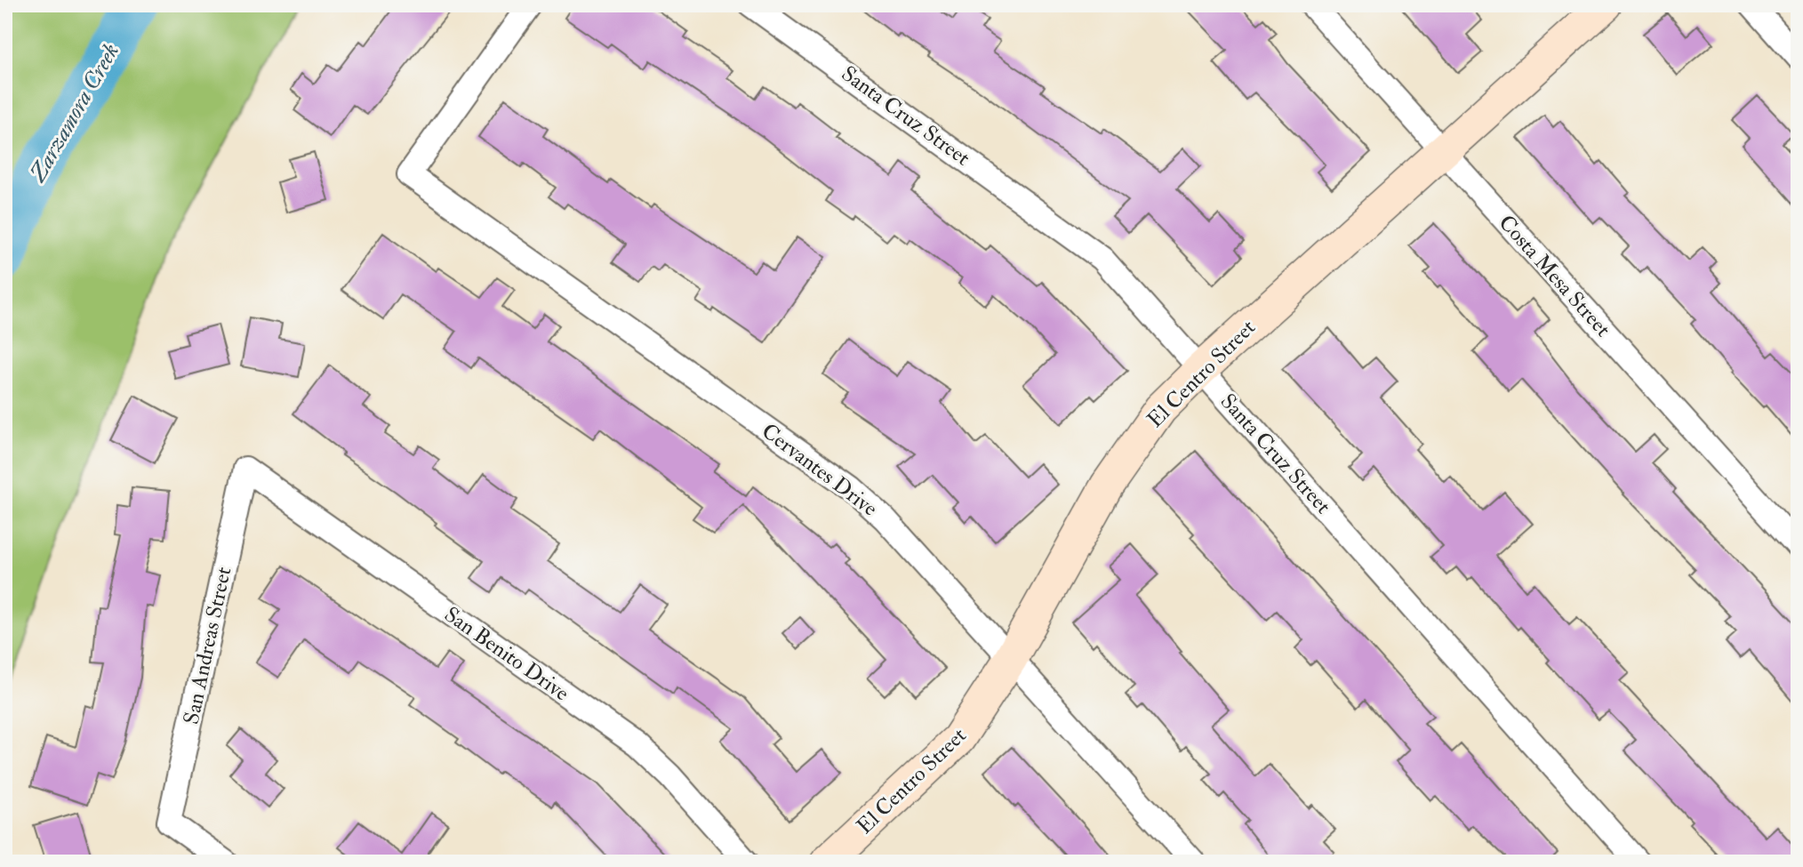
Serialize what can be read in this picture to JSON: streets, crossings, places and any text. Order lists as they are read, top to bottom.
{
  "streets": {
    "street": [
      "Santa Cruz Street",
      "Costa Mesa Street",
      "El Centro Street",
      "Cervantes Drive",
      "San Andreas Street",
      "San Benito Drive"
    ]
  },
  "crossings": [
    ["Santa Cruz Street", "El Centro Street"],
    ["Costa Mesa Street", "El Centro Street"],
    ["El Centro Street", "Cervantes Drive"],
    ["San Andreas Street", "San Benito Drive"]
  ],
  "water": ["Zarzamora Creek"]
}
